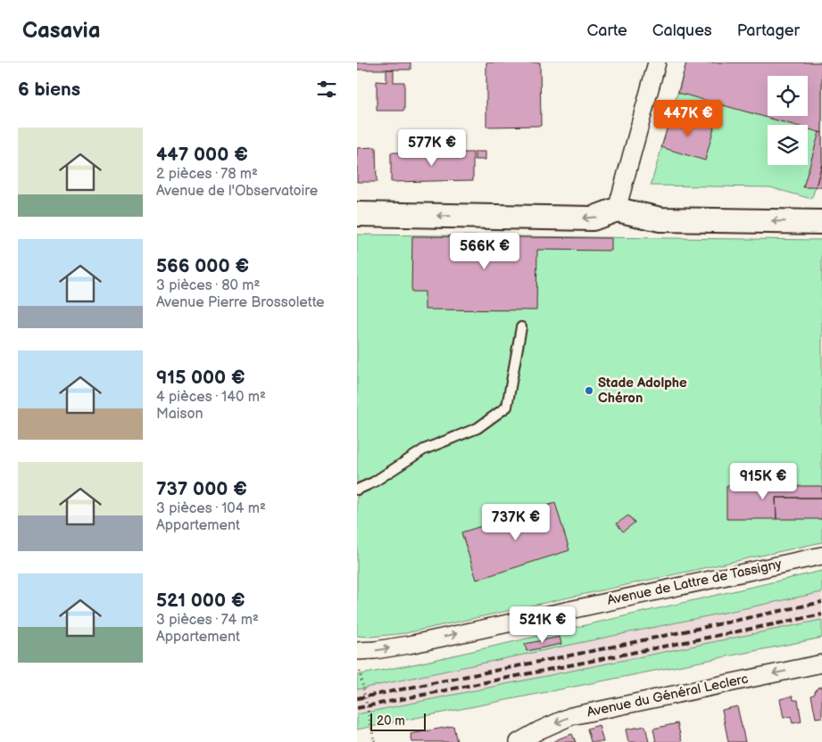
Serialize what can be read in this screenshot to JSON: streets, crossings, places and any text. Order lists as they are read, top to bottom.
{
  "streets": {
    "street": ["Avenue de Lattre de Tassigny", "Avenue du Général Leclerc"]
  },
  "one_way": ["Avenue de Lattre de Tassigny", "Avenue du Général Leclerc"],
  "places": ["Stade Adolphe Chéron"],
  "scale_bar": "20 m",
  "page": {
    "header": "Casavia",
    "nav": ["Carte", "Calques", "Partager"],
    "heading": "6 biens",
    "price": [
      "447K €",
      "577K €",
      "566K €",
      "915K €",
      "737K €",
      "521K €"
    ],
    "list": [
      {
        "name": "447 000 €",
        "note": "2 pièces · 78 m² · Avenue de l'Observatoire"
      },
      {
        "name": "566 000 €",
        "note": "3 pièces · 80 m² · Avenue Pierre Brossolette"
      },
      {
        "name": "915 000 €",
        "note": "4 pièces · 140 m² · Maison"
      },
      {
        "name": "737 000 €",
        "note": "3 pièces · 104 m² · Appartement"
      },
      {
        "name": "521 000 €",
        "note": "3 pièces · 74 m² · Appartement"
      }
    ],
    "scale": "20 m"
  }
}
